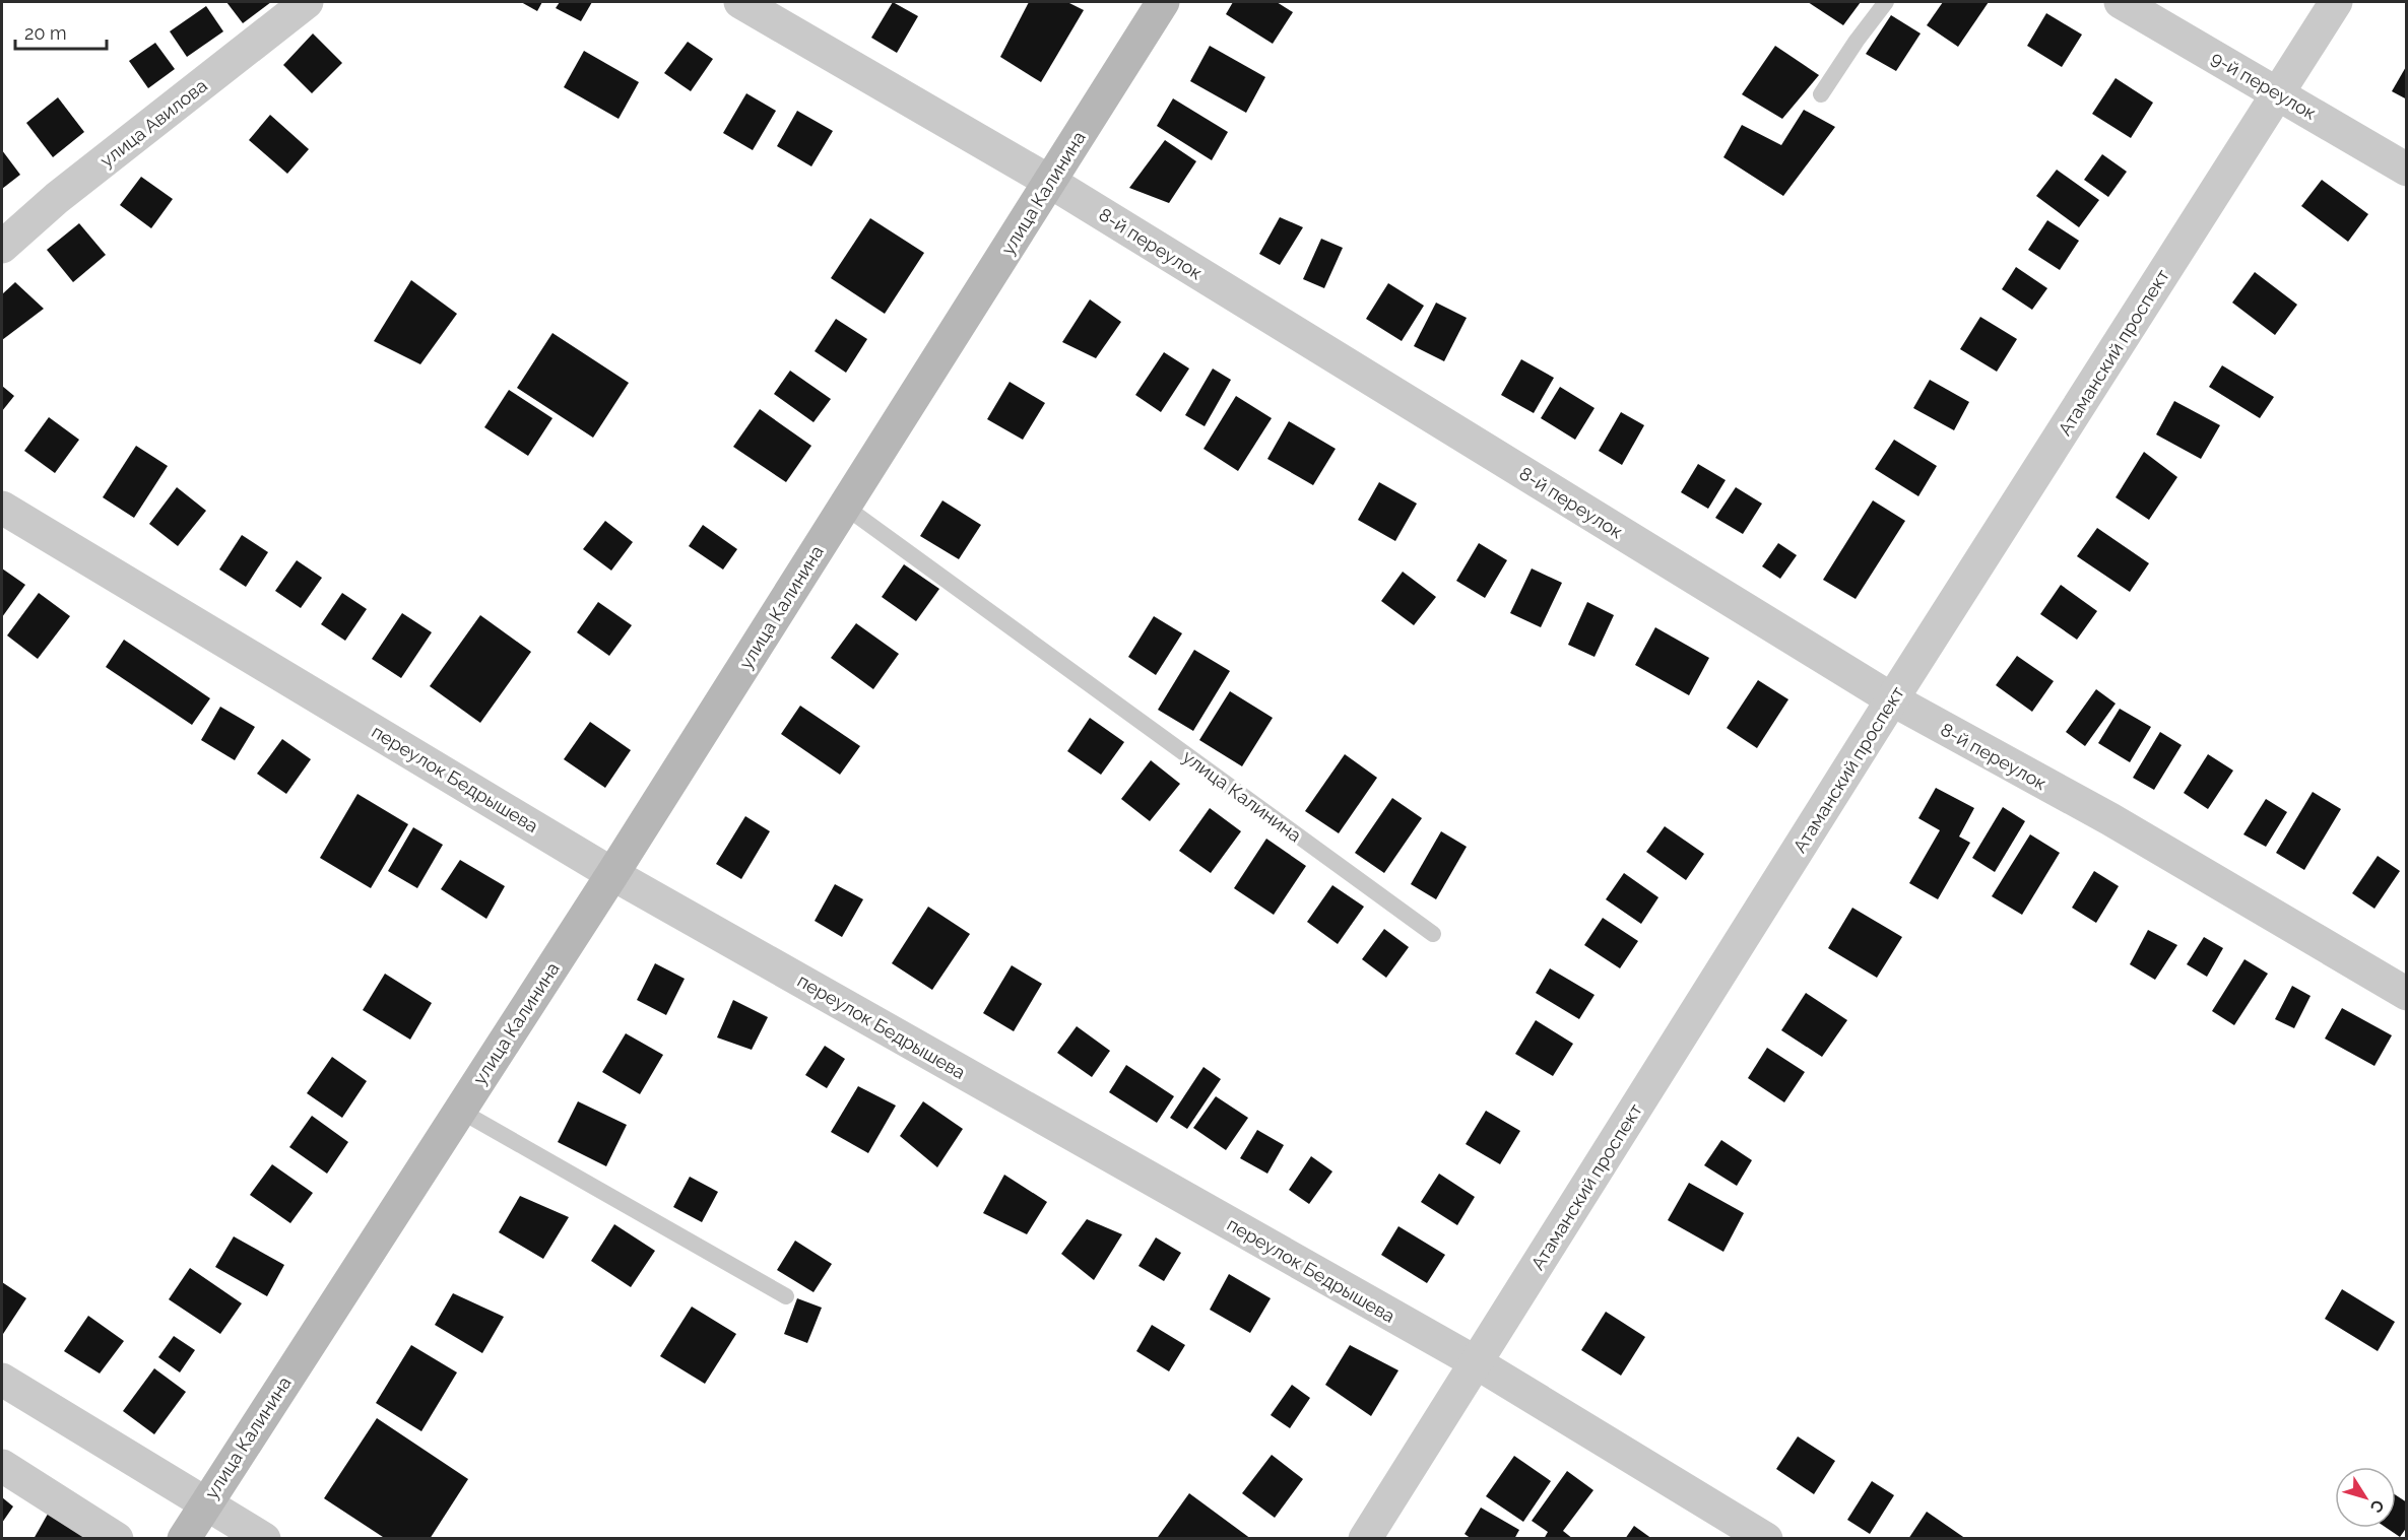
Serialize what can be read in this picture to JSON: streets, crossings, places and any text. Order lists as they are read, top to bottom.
{
  "streets": {
    "main road": ["улица Калинина"],
    "street": [
      "9-й переулок",
      "улица Авилова",
      "8-й переулок",
      "Атаманский проспект",
      "переулок Бедрышева"
    ]
  },
  "crossings": [
    ["9-й переулок", "Атаманский проспект"],
    ["улица Калинина", "8-й переулок"],
    ["улица Калинина", "переулок Бедрышева"],
    ["8-й переулок", "Атаманский проспект"],
    ["Атаманский проспект", "переулок Бедрышева"]
  ],
  "scale_bar": "20 m",
  "north": "bottom right"
}
